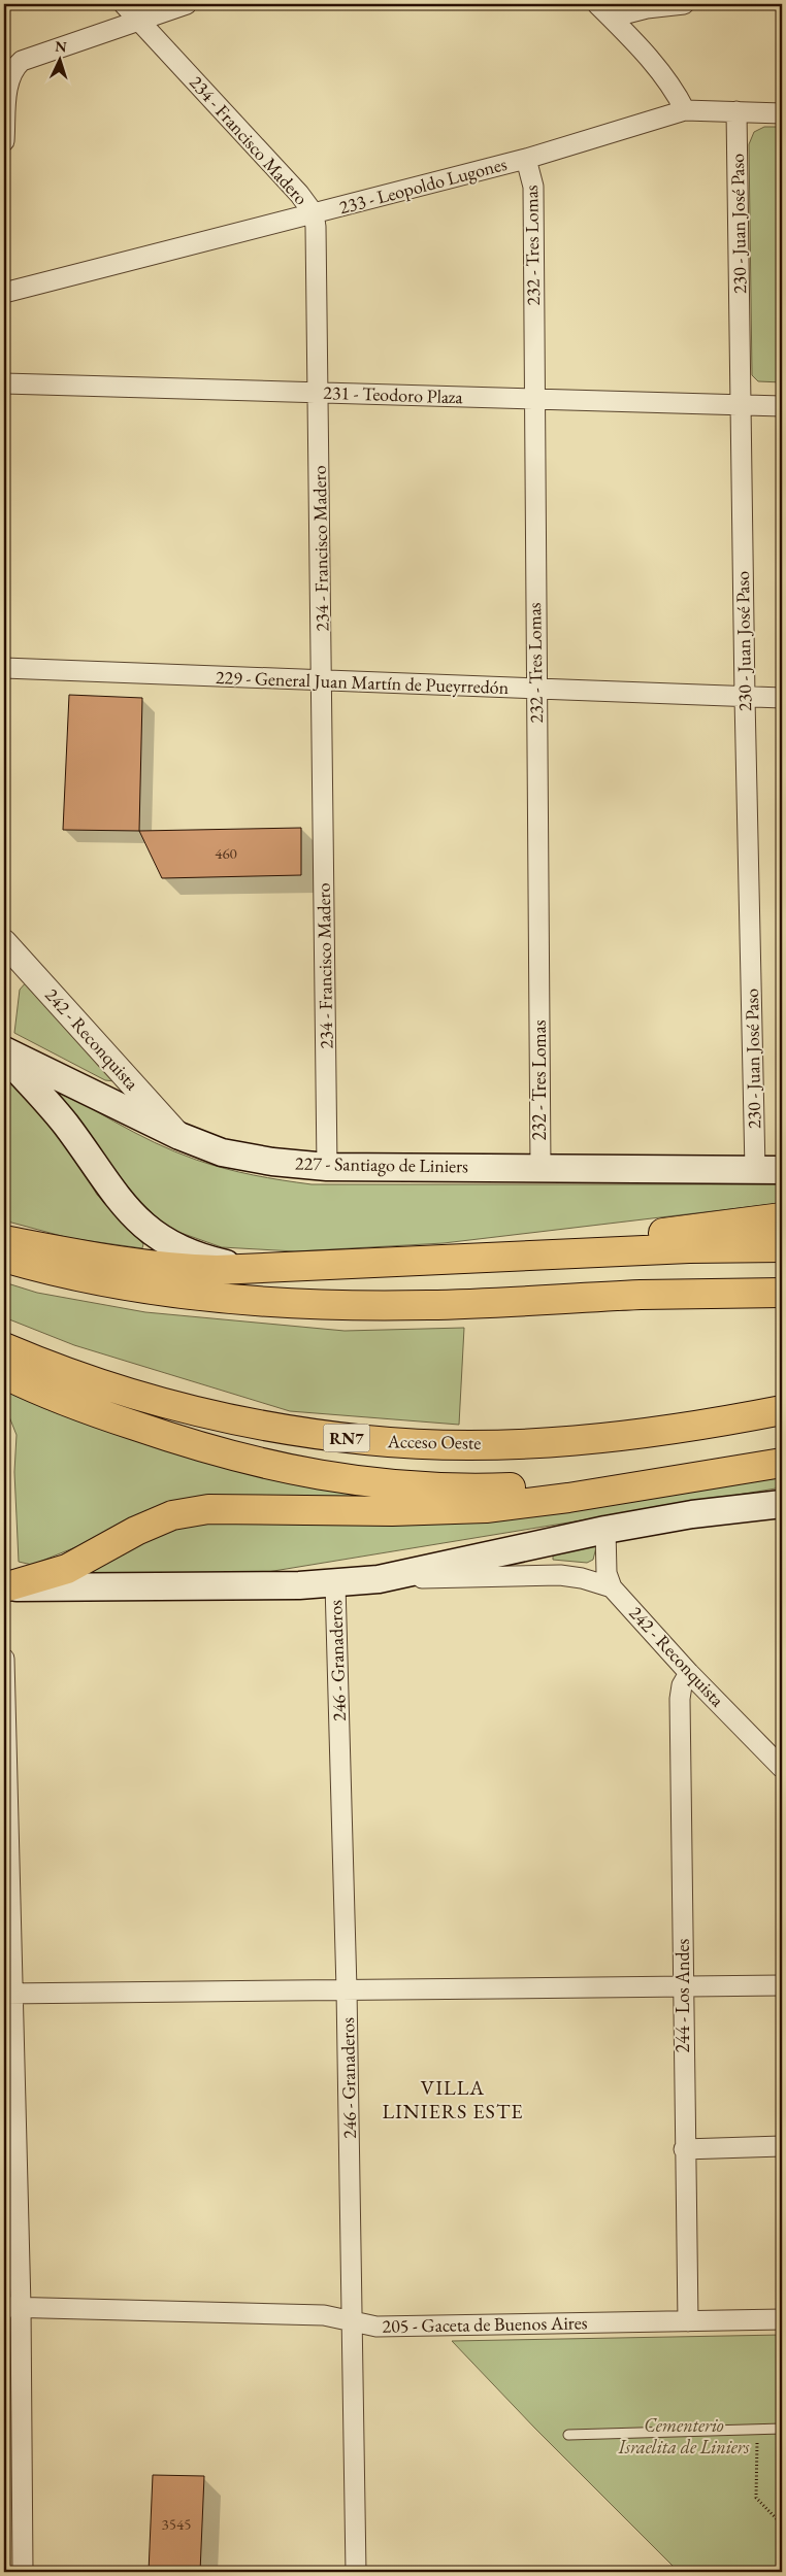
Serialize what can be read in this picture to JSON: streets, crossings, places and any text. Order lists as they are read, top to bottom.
{
  "streets": {
    "highway": ["RN7", "Acceso Oeste"],
    "main road": ["227 - Santiago de Liniers"],
    "street": [
      "234 - Francisco Madero",
      "233 - Leopoldo Lugones",
      "230 - Juan José Paso",
      "232 - Tres Lomas",
      "231 - Teodoro Plaza",
      "229 - General Juan Martín de Pueyrredón",
      "242 - Reconquista",
      "246 - Granaderos",
      "244 - Los Andes",
      "205 - Gaceta de Buenos Aires"
    ]
  },
  "crossings": [
    ["234 - Francisco Madero", "233 - Leopoldo Lugones"],
    ["234 - Francisco Madero", "231 - Teodoro Plaza"],
    ["234 - Francisco Madero", "229 - General Juan Martín de Pueyrredón"],
    ["234 - Francisco Madero", "227 - Santiago de Liniers"],
    ["233 - Leopoldo Lugones", "230 - Juan José Paso"],
    ["233 - Leopoldo Lugones", "232 - Tres Lomas"],
    ["230 - Juan José Paso", "231 - Teodoro Plaza"],
    ["230 - Juan José Paso", "229 - General Juan Martín de Pueyrredón"],
    ["230 - Juan José Paso", "227 - Santiago de Liniers"],
    ["232 - Tres Lomas", "231 - Teodoro Plaza"],
    ["232 - Tres Lomas", "229 - General Juan Martín de Pueyrredón"],
    ["232 - Tres Lomas", "227 - Santiago de Liniers"],
    ["242 - Reconquista", "227 - Santiago de Liniers"],
    ["242 - Reconquista", "244 - Los Andes"],
    ["246 - Granaderos", "205 - Gaceta de Buenos Aires"],
    ["244 - Los Andes", "205 - Gaceta de Buenos Aires"]
  ],
  "districts": ["VILLA LINIERS ESTE"],
  "parks": ["Cementerio Israelita de Liniers"],
  "house_numbers": ["460", "3545"],
  "north": "top"
}
